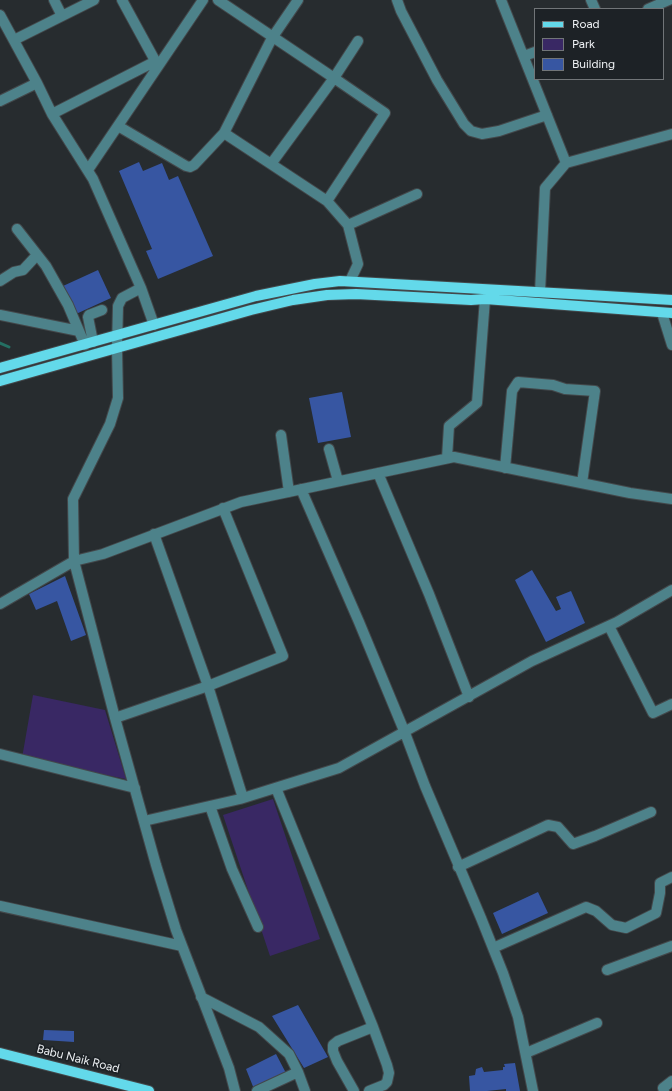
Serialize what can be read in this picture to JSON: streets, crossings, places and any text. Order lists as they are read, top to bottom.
{
  "streets": {
    "main road": ["Babu Naik Road"]
  },
  "legend": ["Road", "Park", "Building"]
}
